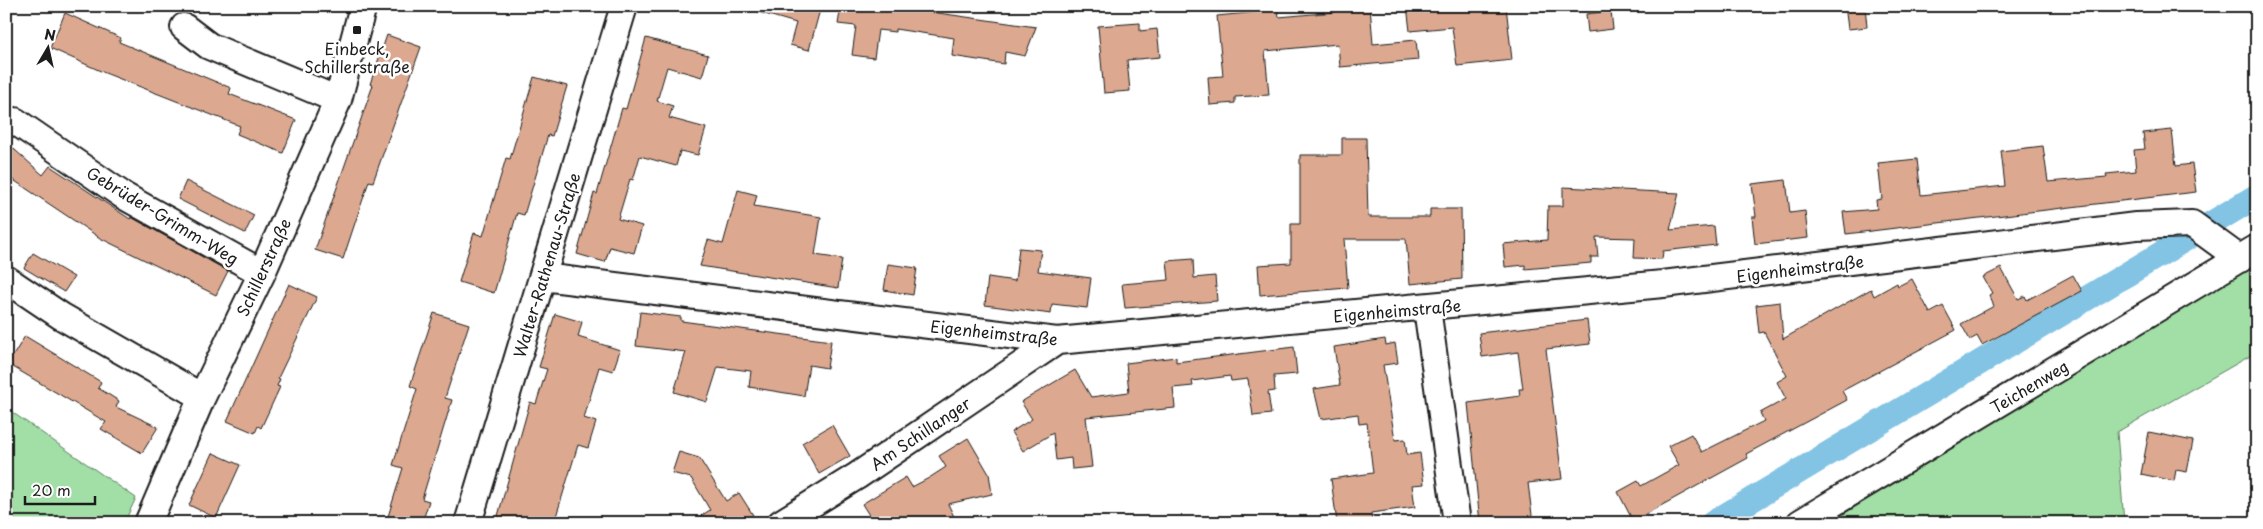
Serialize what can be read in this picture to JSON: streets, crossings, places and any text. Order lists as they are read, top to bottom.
{
  "streets": {
    "street": [
      "Gebrüder-Grimm-Weg",
      "Walter-Rathenau-Straße",
      "Schillerstraße",
      "Eigenheimstraße",
      "Teichenweg",
      "Am Schillanger"
    ]
  },
  "crossings": [
    ["Gebrüder-Grimm-Weg", "Schillerstraße"],
    ["Walter-Rathenau-Straße", "Eigenheimstraße"],
    ["Eigenheimstraße", "Teichenweg"],
    ["Eigenheimstraße", "Am Schillanger"]
  ],
  "places": {
    "transit": ["Einbeck, Schillerstraße"]
  },
  "scale_bar": "20 m",
  "north": "top"
}
